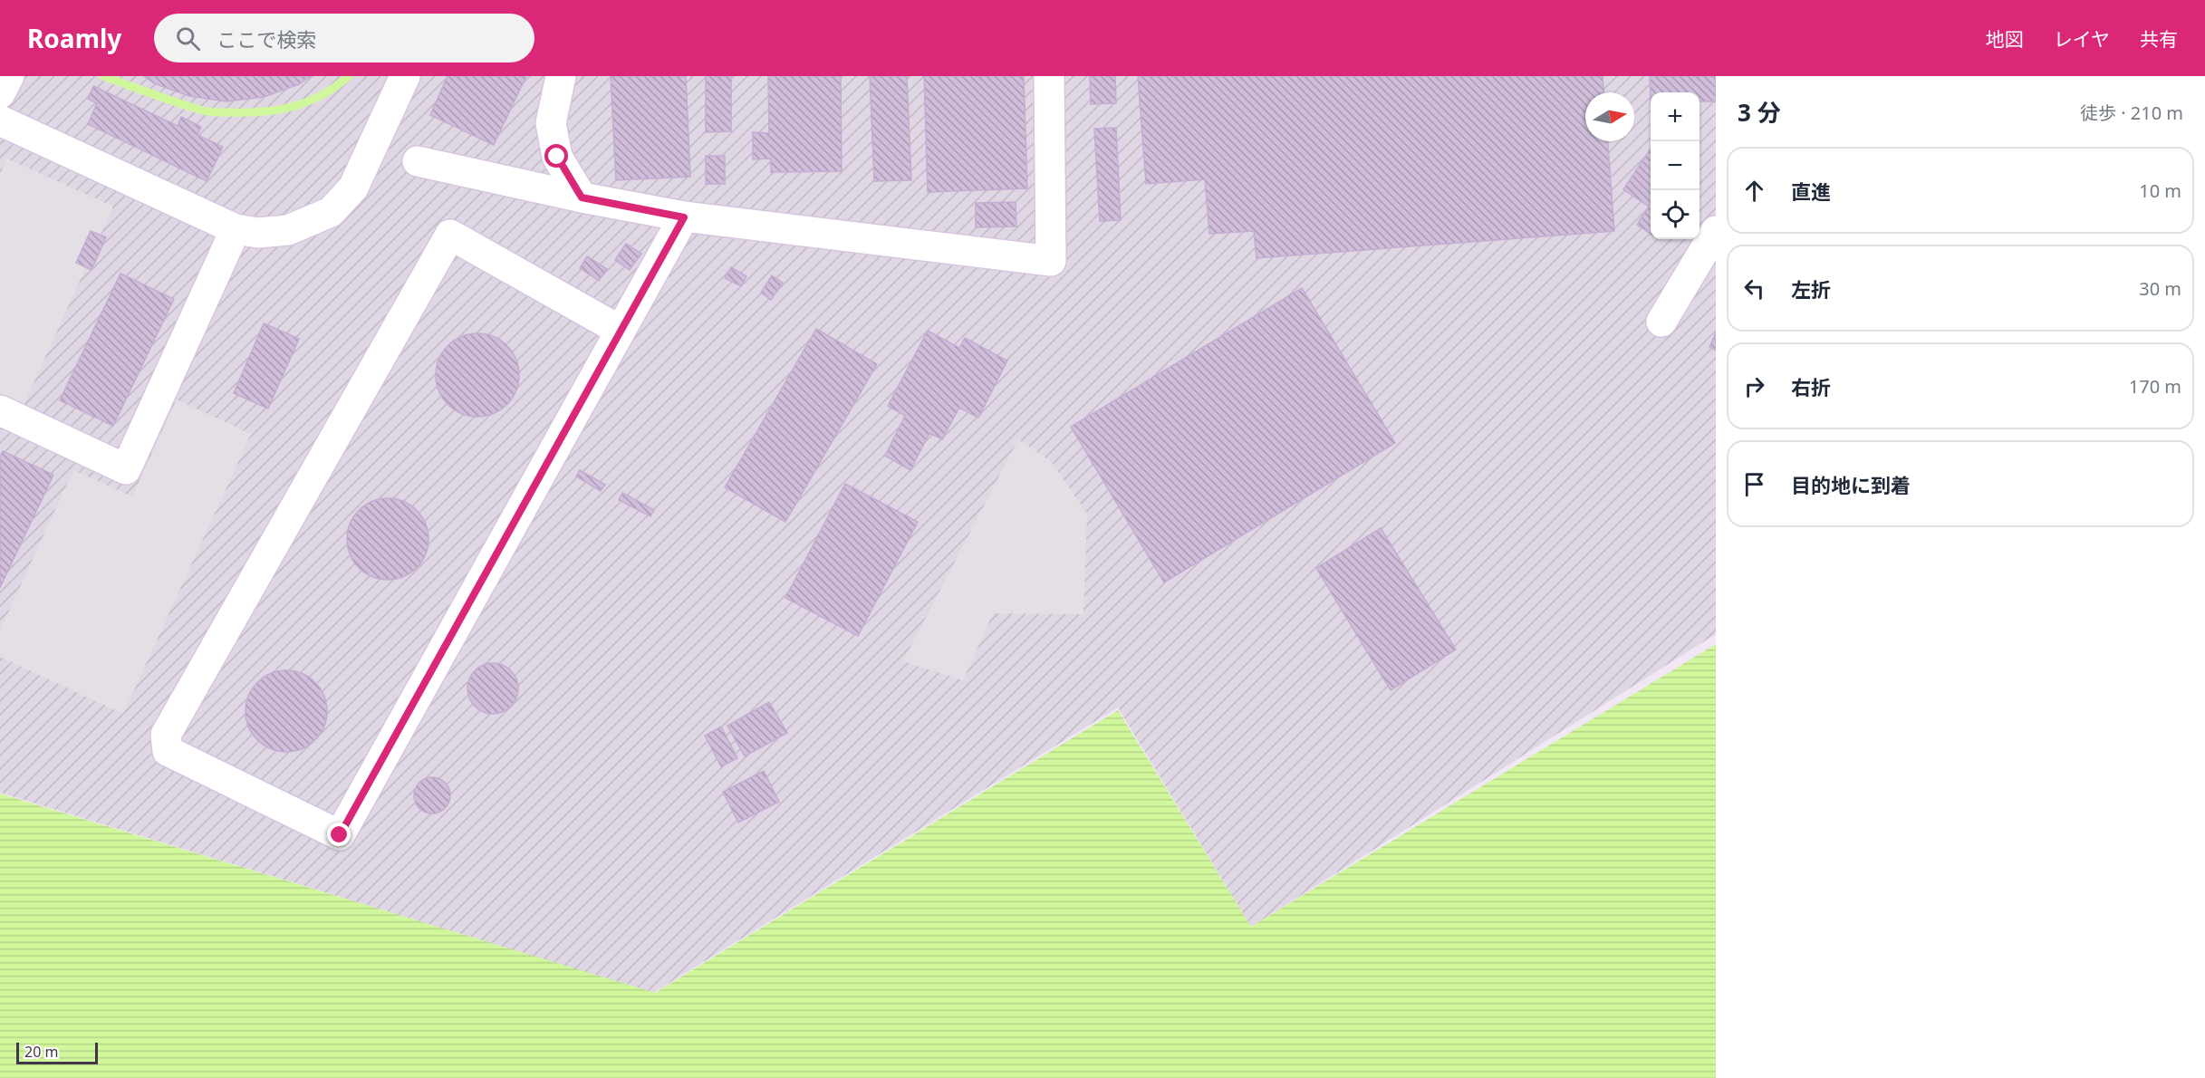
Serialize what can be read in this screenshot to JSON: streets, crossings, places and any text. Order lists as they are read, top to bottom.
{
  "scale_bar": "20 m",
  "north": "right",
  "page": {
    "header": "Roamly",
    "search": "ここで検索",
    "nav": ["地図", "レイヤ", "共有"],
    "heading": ["3 分", "徒歩 · 210 m"],
    "map_buttons": ["+", "−"],
    "list": [
      ["直進", "10 m"],
      ["左折", "30 m"],
      ["右折", "170 m"],
      "目的地に到着"
    ],
    "scale": "20 m"
  }
}
